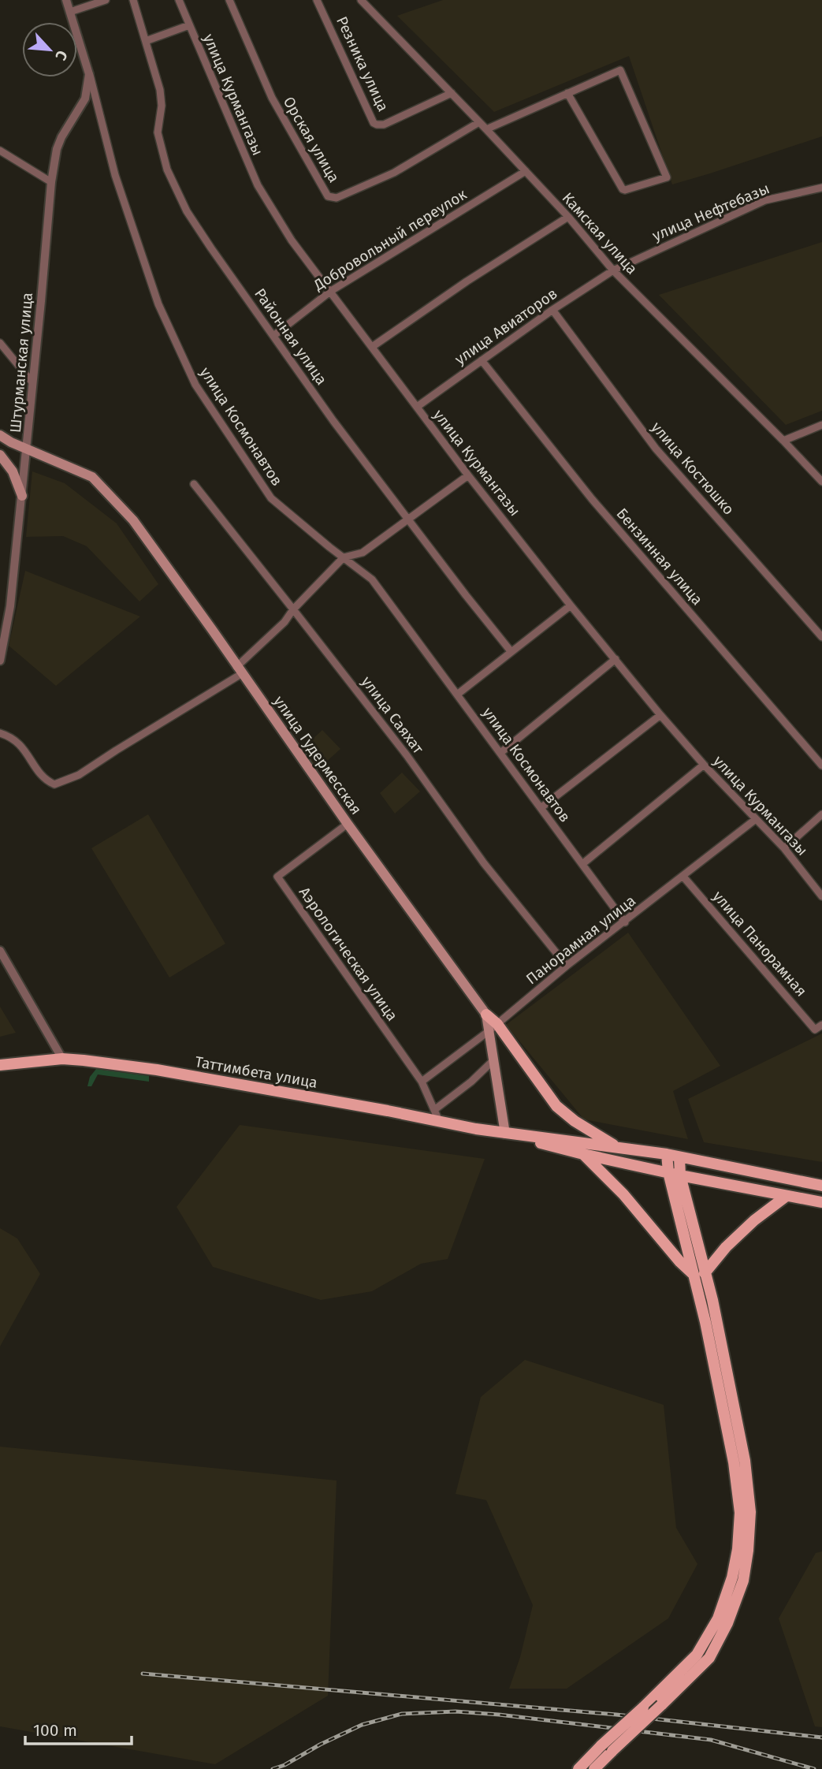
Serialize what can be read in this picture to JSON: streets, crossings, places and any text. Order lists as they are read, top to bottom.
{
  "streets": {
    "main road": ["улица Гудермесская", "Таттимбета улица"],
    "street": [
      "Резника улица",
      "улица Курмангазы",
      "Орская улица",
      "улица Нефтебазы",
      "Камская улица",
      "Добровольный переулок",
      "улица Авиаторов",
      "Районная улица",
      "Штурманская улица",
      "улица Космонавтов",
      "улица Костюшко",
      "Бензинная улица",
      "улица Саяхат",
      "Панорамная улица",
      "улица Панорамная",
      "Аэрологическая улица"
    ]
  },
  "crossings": [
    ["Резника улица", "Камская улица"],
    ["улица Курмангазы", "Добровольный переулок"],
    ["улица Курмангазы", "улица Авиаторов"],
    ["улица Курмангазы", "Панорамная улица"],
    ["Орская улица", "Камская улица"],
    ["улица Нефтебазы", "Камская улица"],
    ["улица Нефтебазы", "улица Авиаторов"],
    ["Камская улица", "Добровольный переулок"],
    ["Камская улица", "улица Авиаторов"],
    ["Добровольный переулок", "Районная улица"],
    ["улица Авиаторов", "улица Костюшко"],
    ["улица Авиаторов", "Бензинная улица"],
    ["Штурманская улица", "улица Космонавтов"],
    ["Штурманская улица", "улица Гудермесская"],
    ["улица Космонавтов", "Панорамная улица"],
    ["улица Саяхат", "Панорамная улица"],
    ["улица Гудермесская", "Аэрологическая улица"],
    ["Панорамная улица", "улица Панорамная"],
    ["Панорамная улица", "Аэрологическая улица"],
    ["Аэрологическая улица", "Таттимбета улица"]
  ],
  "scale_bar": "100 m",
  "north": "bottom right"
}
